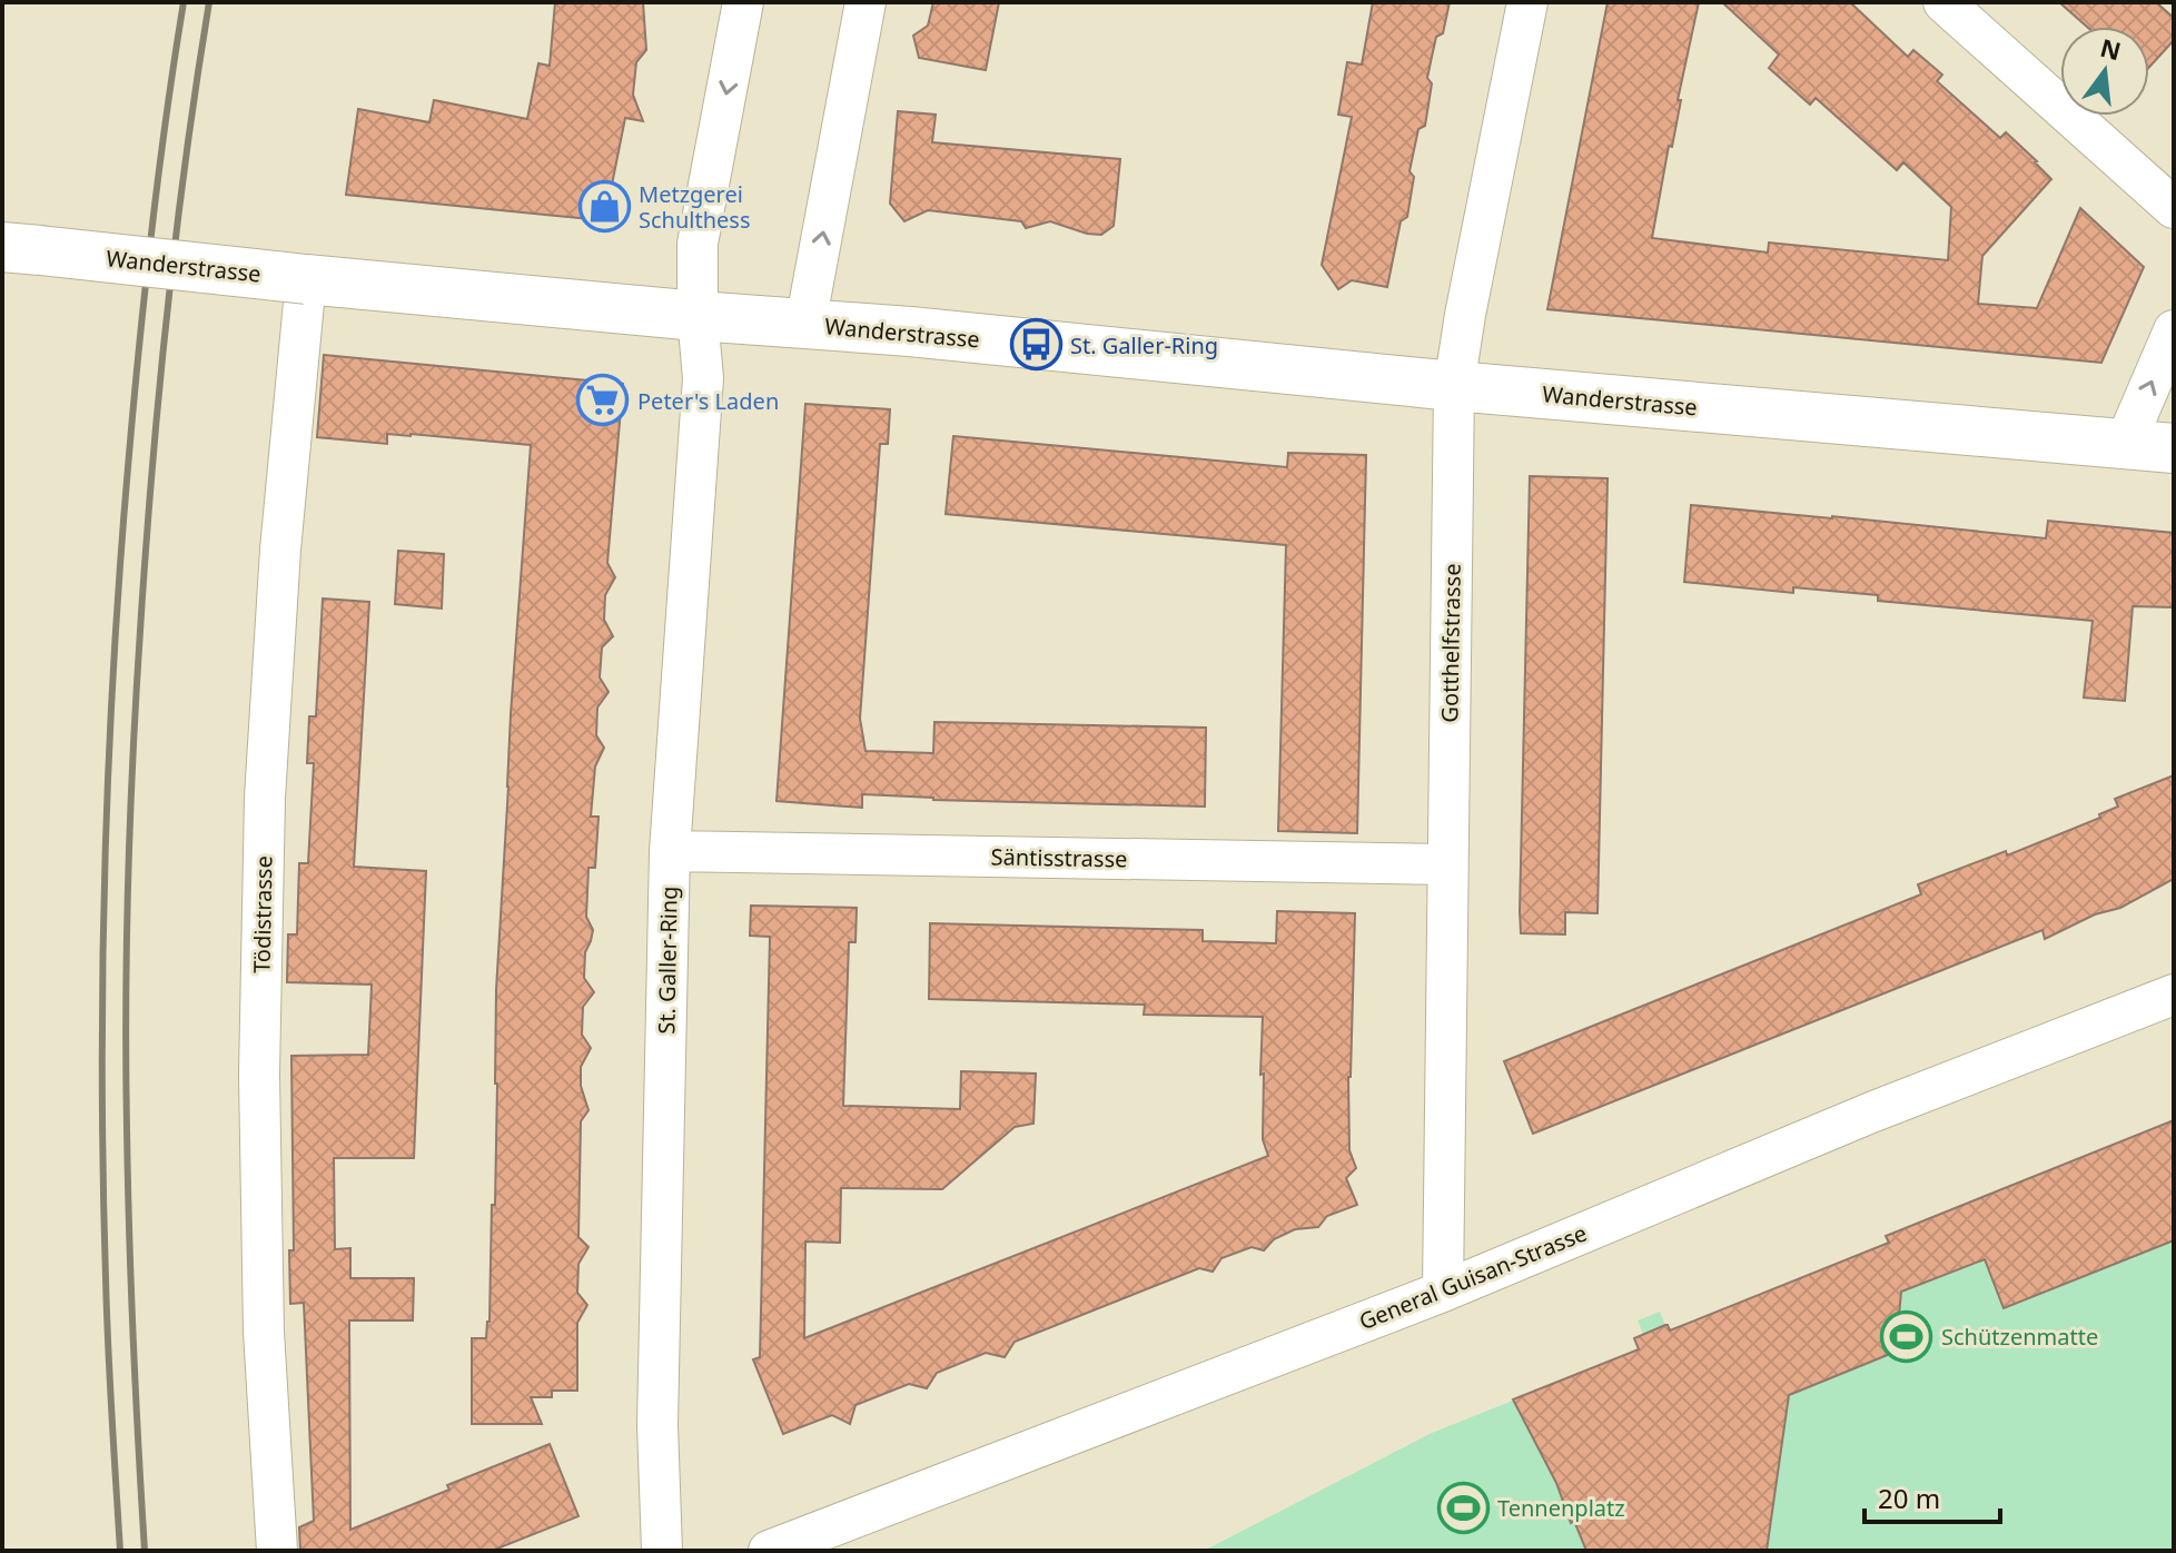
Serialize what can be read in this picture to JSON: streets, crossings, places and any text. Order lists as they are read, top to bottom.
{
  "streets": {
    "street": [
      "Wanderstrasse",
      "Gotthelfstrasse",
      "Säntisstrasse",
      "Tödistrasse",
      "St. Galler-Ring",
      "General Guisan-Strasse"
    ]
  },
  "crossings": [
    ["Wanderstrasse", "Gotthelfstrasse"],
    ["Wanderstrasse", "Tödistrasse"],
    ["Wanderstrasse", "St. Galler-Ring"],
    ["Gotthelfstrasse", "Säntisstrasse"],
    ["Gotthelfstrasse", "General Guisan-Strasse"],
    ["Säntisstrasse", "St. Galler-Ring"]
  ],
  "places": {
    "shop": ["Metzgerei Schulthess"],
    "bus stop": ["St. Galler-Ring"],
    "supermarket": ["Peter's Laden"],
    "sports": ["Schützenmatte", "Tennenplatz"]
  },
  "scale_bar": "20 m",
  "north": "top"
}
